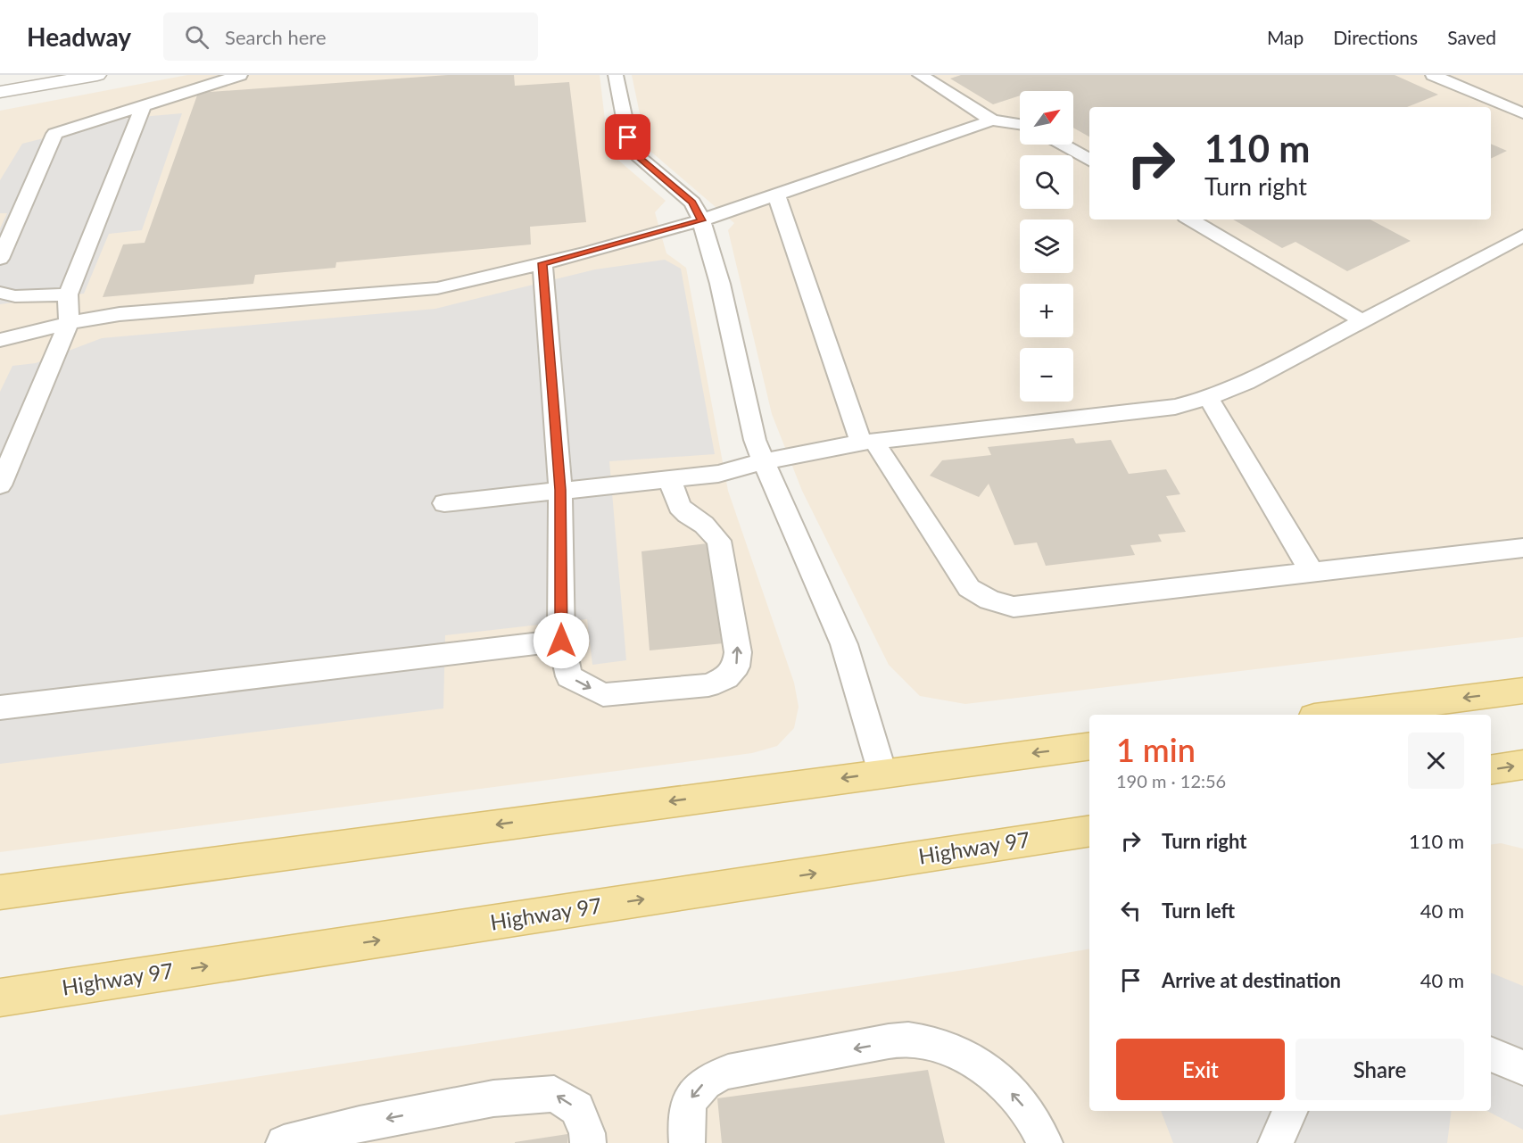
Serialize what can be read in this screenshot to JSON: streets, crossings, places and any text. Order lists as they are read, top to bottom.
{
  "streets": {
    "main road": ["Highway 97"]
  },
  "north": "top right",
  "page": {
    "header": "Headway",
    "search": "Search here",
    "nav": ["Map", "Directions", "Saved"],
    "map_buttons": ["+", "−"],
    "turn": ["110 m", "Turn right"],
    "heading": ["1 min", "190 m · 12:56"],
    "list": [
      {
        "name": "Turn right",
        "value": "110 m"
      },
      {
        "name": "Turn left",
        "value": "40 m"
      },
      {
        "name": "Arrive at destination",
        "value": "40 m"
      }
    ],
    "buttons": ["Exit", "Share"]
  }
}
